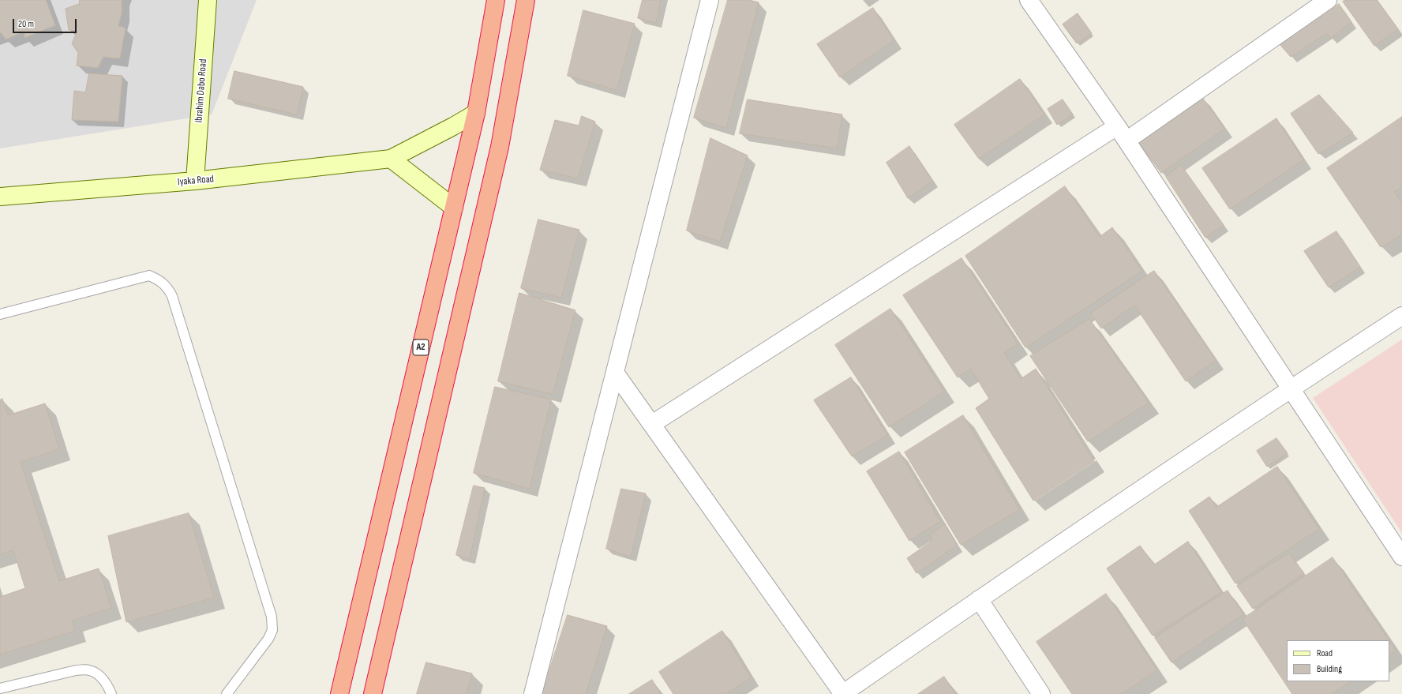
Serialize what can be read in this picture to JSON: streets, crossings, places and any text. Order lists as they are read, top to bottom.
{
  "streets": {
    "highway": ["A2"],
    "main road": ["Ibrahim Dabo Road", "Iyaka Road"]
  },
  "crossings": [
    ["Ibrahim Dabo Road", "Iyaka Road"],
    ["Iyaka Road", "A2"]
  ],
  "legend": ["Road", "Building"],
  "scale_bar": "20 m"
}
